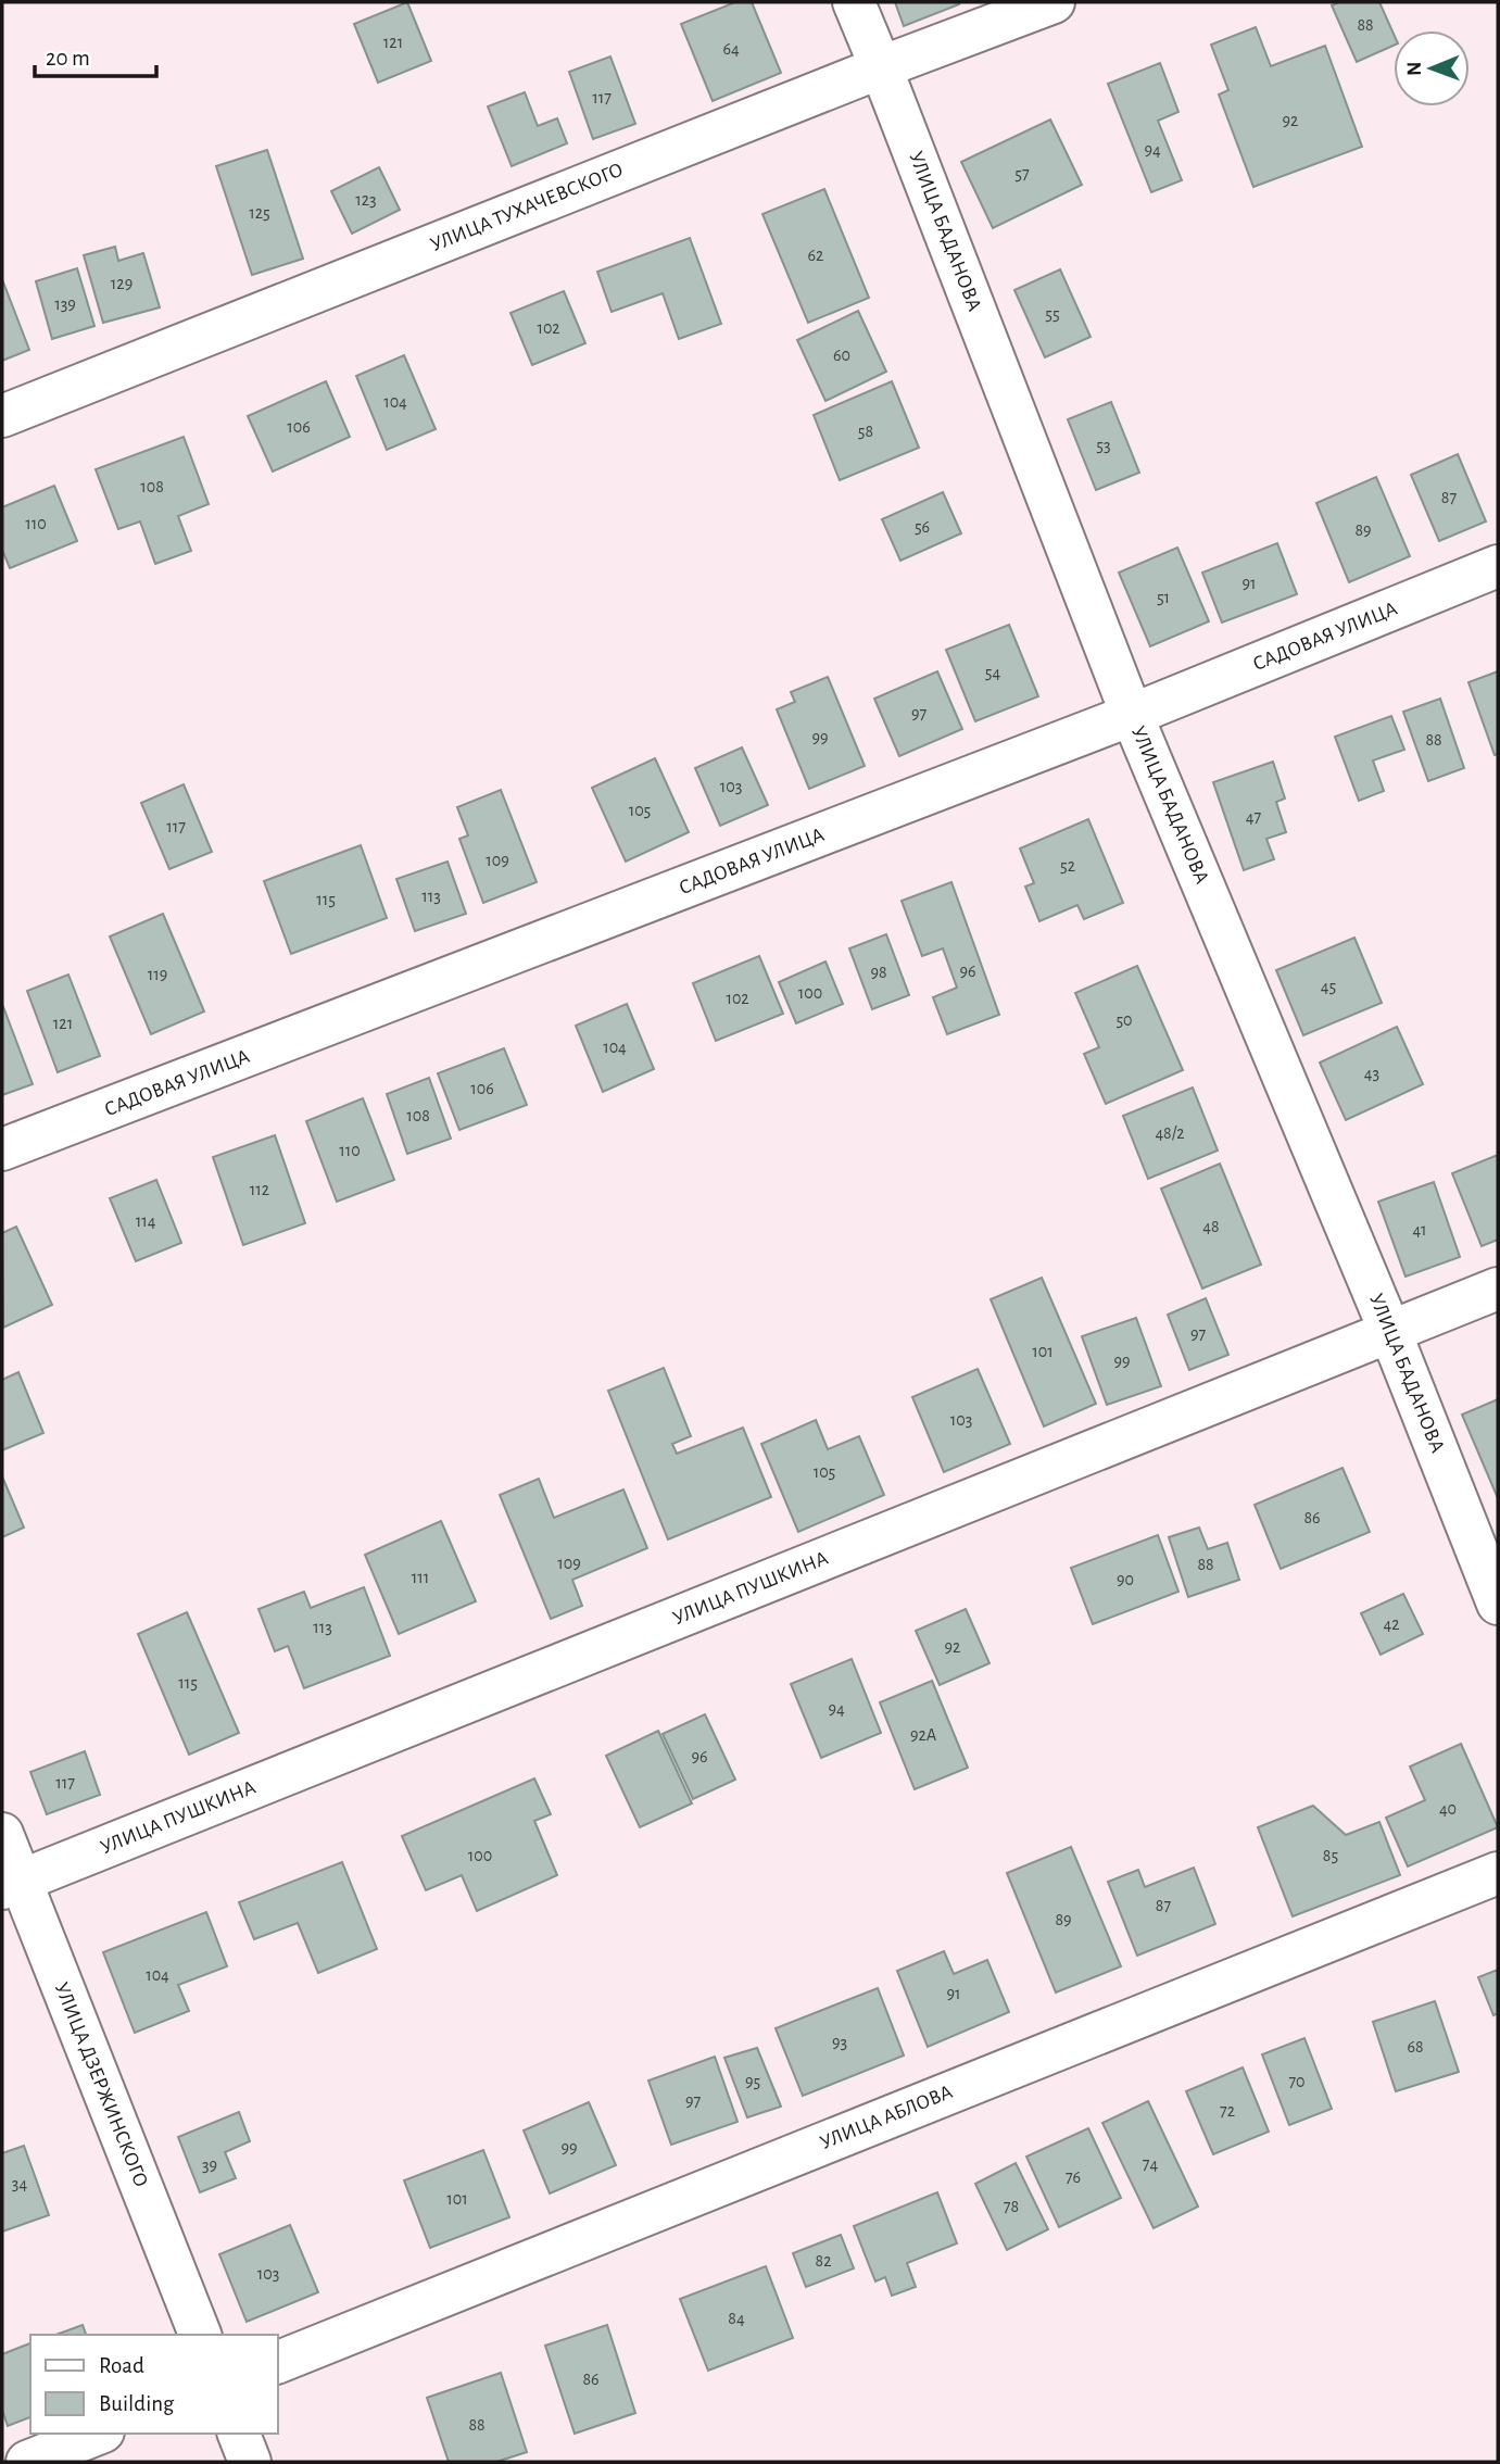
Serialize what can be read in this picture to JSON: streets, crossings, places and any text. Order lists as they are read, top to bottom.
{
  "streets": {
    "street": [
      "УЛИЦА ТУХАЧЕВСКОГО",
      "УЛИЦА БАДАНОВА",
      "САДОВАЯ УЛИЦА",
      "УЛИЦА ПУШКИНА",
      "УЛИЦА ДЗЕРЖИНСКОГО",
      "УЛИЦА АБЛОВА"
    ]
  },
  "crossings": [
    ["УЛИЦА ТУХАЧЕВСКОГО", "УЛИЦА БАДАНОВА"],
    ["УЛИЦА БАДАНОВА", "САДОВАЯ УЛИЦА"],
    ["УЛИЦА БАДАНОВА", "УЛИЦА ПУШКИНА"],
    ["УЛИЦА ПУШКИНА", "УЛИЦА ДЗЕРЖИНСКОГО"]
  ],
  "house_numbers": [
    "88",
    "121",
    "64",
    "117",
    "92",
    "94",
    "57",
    "123",
    "125",
    "62",
    "129",
    "139",
    "55",
    "102",
    "60",
    "104",
    "106",
    "58",
    "53",
    "108",
    "87",
    "110",
    "56",
    "89",
    "91",
    "51",
    "54",
    "97",
    "99",
    "88",
    "103",
    "105",
    "47",
    "117",
    "109",
    "52",
    "113",
    "115",
    "96",
    "98",
    "119",
    "45",
    "100",
    "102",
    "50",
    "121",
    "104",
    "43",
    "106",
    "108",
    "48/2",
    "110",
    "112",
    "114",
    "48",
    "41",
    "97",
    "101",
    "99",
    "103",
    "105",
    "86",
    "109",
    "88",
    "111",
    "90",
    "42",
    "113",
    "92",
    "115",
    "94",
    "92А",
    "96",
    "117",
    "40",
    "100",
    "85",
    "87",
    "89",
    "104",
    "91",
    "93",
    "68",
    "95",
    "70",
    "97",
    "72",
    "99",
    "74",
    "39",
    "76",
    "34",
    "101",
    "78",
    "82",
    "103",
    "84",
    "86",
    "88"
  ],
  "legend": ["Road", "Building"],
  "scale_bar": "20 m",
  "north": "left"
}
